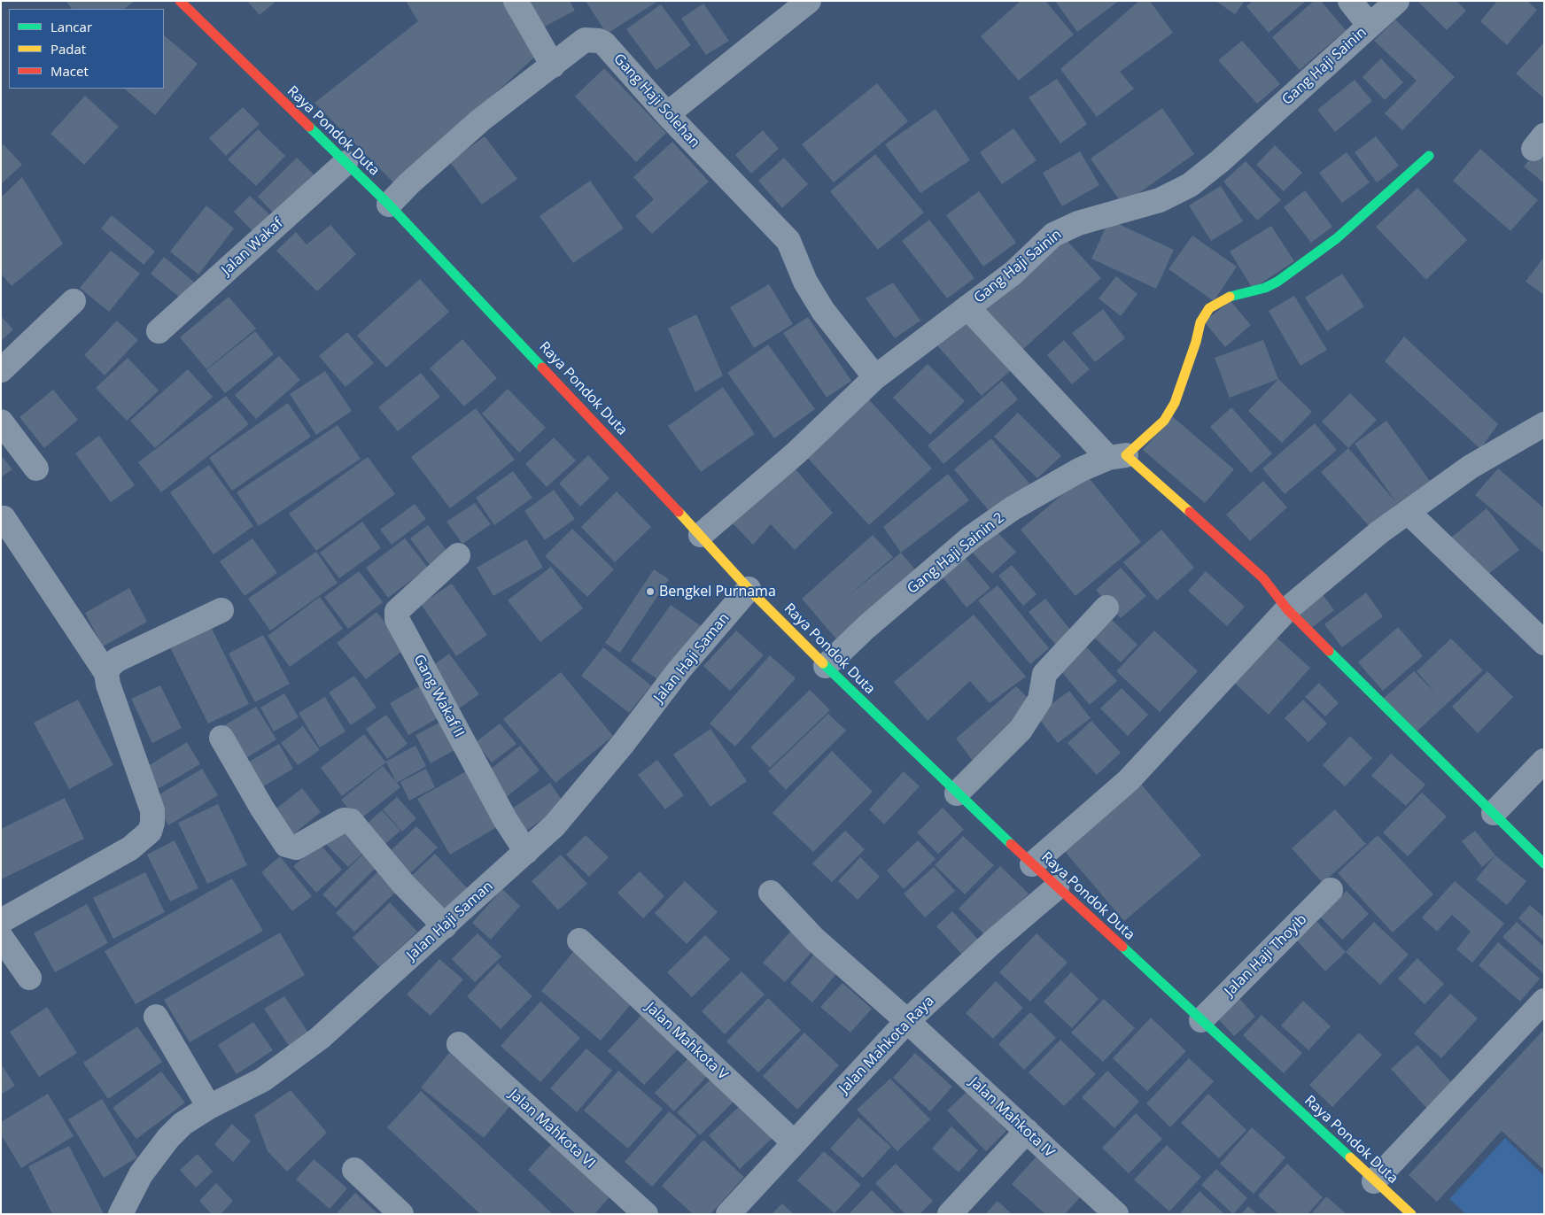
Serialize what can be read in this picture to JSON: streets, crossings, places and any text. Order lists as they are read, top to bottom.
{
  "streets": {
    "main road": ["Raya Pondok Duta"],
    "street": [
      "Gang Haji Sainin",
      "Gang Haji Solehan",
      "Jalan Wakaf",
      "Gang Haji Sainin 2",
      "Jalan Haji Saman",
      "Gang Wakaf II",
      "Jalan Haji Thoyib",
      "Jalan Mahkota V",
      "Jalan Mahkota Raya",
      "Jalan Mahkota IV",
      "Jalan Mahkota VI"
    ]
  },
  "crossings": [
    ["Gang Haji Sainin", "Gang Haji Solehan"],
    ["Gang Haji Sainin", "Raya Pondok Duta"],
    ["Gang Haji Solehan", "Raya Pondok Duta"],
    ["Raya Pondok Duta", "Jalan Wakaf"],
    ["Raya Pondok Duta", "Gang Haji Sainin 2"],
    ["Raya Pondok Duta", "Jalan Haji Saman"],
    ["Raya Pondok Duta", "Jalan Haji Thoyib"],
    ["Raya Pondok Duta", "Jalan Mahkota Raya"],
    ["Jalan Haji Saman", "Gang Wakaf II"],
    ["Jalan Mahkota V", "Jalan Mahkota Raya"],
    ["Jalan Mahkota Raya", "Jalan Mahkota IV"]
  ],
  "places": ["Bengkel Purnama"],
  "legend": ["Lancar", "Padat", "Macet"]
}
